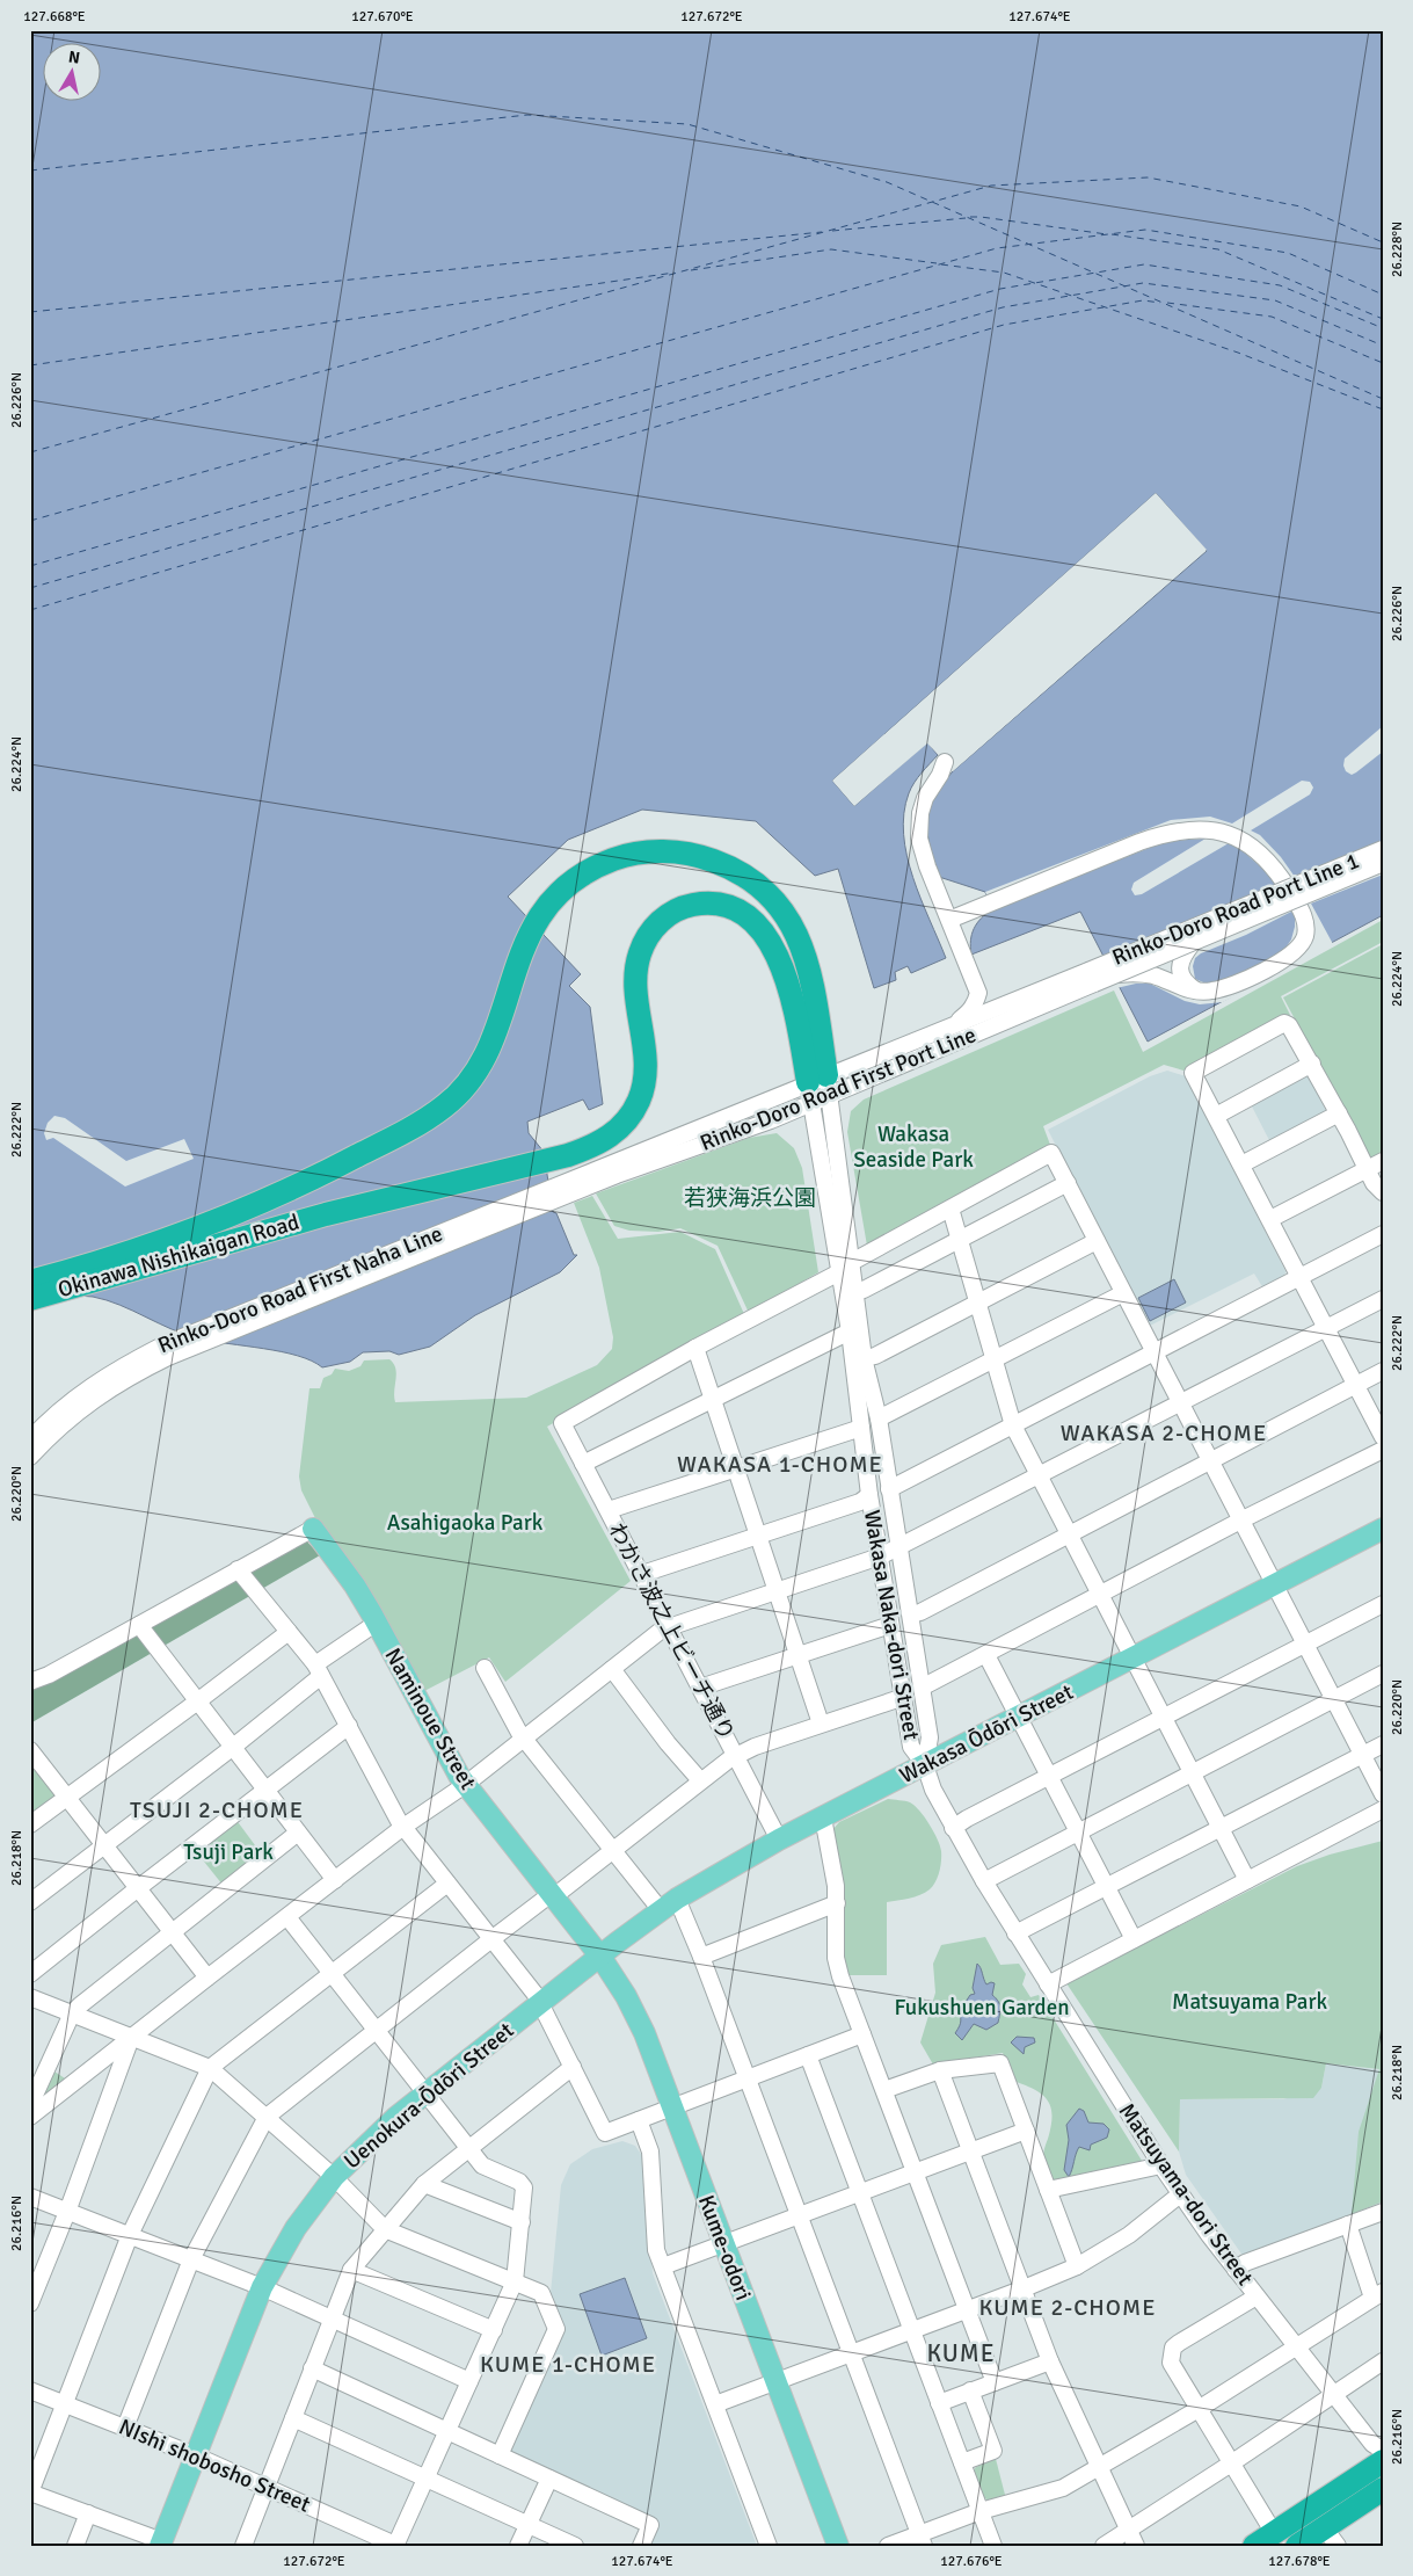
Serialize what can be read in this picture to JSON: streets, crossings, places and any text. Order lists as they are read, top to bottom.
{
  "streets": {
    "highway": ["Okinawa Nishikaigan Road"],
    "main road": [
      "Naminoue Street",
      "Wakasa Ōdōri Street",
      "Uenokura-Ōdōri Street",
      "Kume-odori"
    ],
    "street": [
      "Rinko-Doro Road Port Line 1",
      "Rinko-Doro Road First Port Line",
      "Rinko-Doro Road First Naha Line",
      "Wakasa Naka-dori Street",
      "わかさ波之上ビーチ通り",
      "Matsuyama-dori Street",
      "NIshi shobosho Street"
    ]
  },
  "crossings": [
    ["Rinko-Doro Road Port Line 1", "Rinko-Doro Road First Port Line"],
    ["Rinko-Doro Road First Port Line", "Okinawa Nishikaigan Road"],
    ["Rinko-Doro Road First Port Line", "Rinko-Doro Road First Naha Line"],
    ["Rinko-Doro Road First Port Line", "Wakasa Naka-dori Street"],
    ["Okinawa Nishikaigan Road", "Wakasa Naka-dori Street"],
    ["Wakasa Naka-dori Street", "Wakasa Ōdōri Street"],
    ["Wakasa Naka-dori Street", "Matsuyama-dori Street"],
    ["わかさ波之上ビーチ通り", "Wakasa Ōdōri Street"],
    ["Naminoue Street", "Wakasa Ōdōri Street"],
    ["Naminoue Street", "Uenokura-Ōdōri Street"],
    ["Naminoue Street", "Kume-odori"],
    ["Wakasa Ōdōri Street", "Uenokura-Ōdōri Street"],
    ["Wakasa Ōdōri Street", "Matsuyama-dori Street"],
    ["Wakasa Ōdōri Street", "Kume-odori"],
    ["Uenokura-Ōdōri Street", "Kume-odori"],
    ["Uenokura-Ōdōri Street", "NIshi shobosho Street"]
  ],
  "districts": [
    "WAKASA 2-CHOME",
    "WAKASA 1-CHOME",
    "TSUJI 2-CHOME",
    "KUME 2-CHOME",
    "KUME",
    "KUME 1-CHOME"
  ],
  "parks": [
    "Wakasa Seaside Park",
    "若狭海浜公園",
    "Asahigaoka Park",
    "Tsuji Park",
    "Matsuyama Park",
    "Fukushuen Garden"
  ],
  "north": "top",
  "coordinates": [
    "127.668°E",
    "127.670°E",
    "127.672°E",
    "127.674°E",
    "26.228°N",
    "26.226°N",
    "26.224°N",
    "26.222°N",
    "26.220°N",
    "26.218°N",
    "26.216°N",
    "127.676°E",
    "127.678°E"
  ]
}
